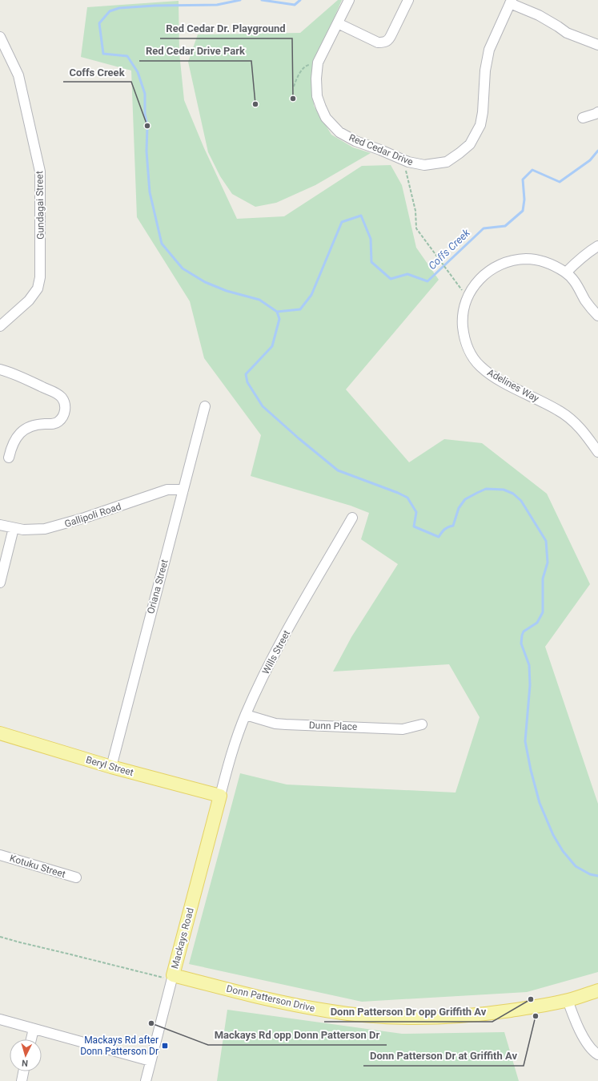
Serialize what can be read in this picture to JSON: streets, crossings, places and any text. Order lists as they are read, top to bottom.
{
  "streets": {
    "main road": ["Beryl Street", "Mackays Road", "Donn Patterson Drive"],
    "street": [
      "Red Cedar Drive",
      "Gundagai Street",
      "Adelines Way",
      "Gallipoli Road",
      "Oriana Street",
      "Wills Street",
      "Dunn Place",
      "Kotuku Street"
    ]
  },
  "crossings": [
    ["Gallipoli Road", "Oriana Street"],
    ["Oriana Street", "Beryl Street"],
    ["Wills Street", "Dunn Place"],
    ["Wills Street", "Beryl Street"],
    ["Wills Street", "Mackays Road"],
    ["Beryl Street", "Mackays Road"],
    ["Mackays Road", "Donn Patterson Drive"]
  ],
  "water": ["Coffs Creek"],
  "places": {
    "other": [
      "Red Cedar Dr. Playground",
      "Red Cedar Drive Park",
      "Coffs Creek",
      "Donn Patterson Dr opp Griffith Av",
      "Donn Patterson Dr at Griffith Av",
      "Mackays Rd opp Donn Patterson Dr"
    ],
    "transit": ["Mackays Rd after Donn Patterson Dr"]
  },
  "north": "bottom"
}
